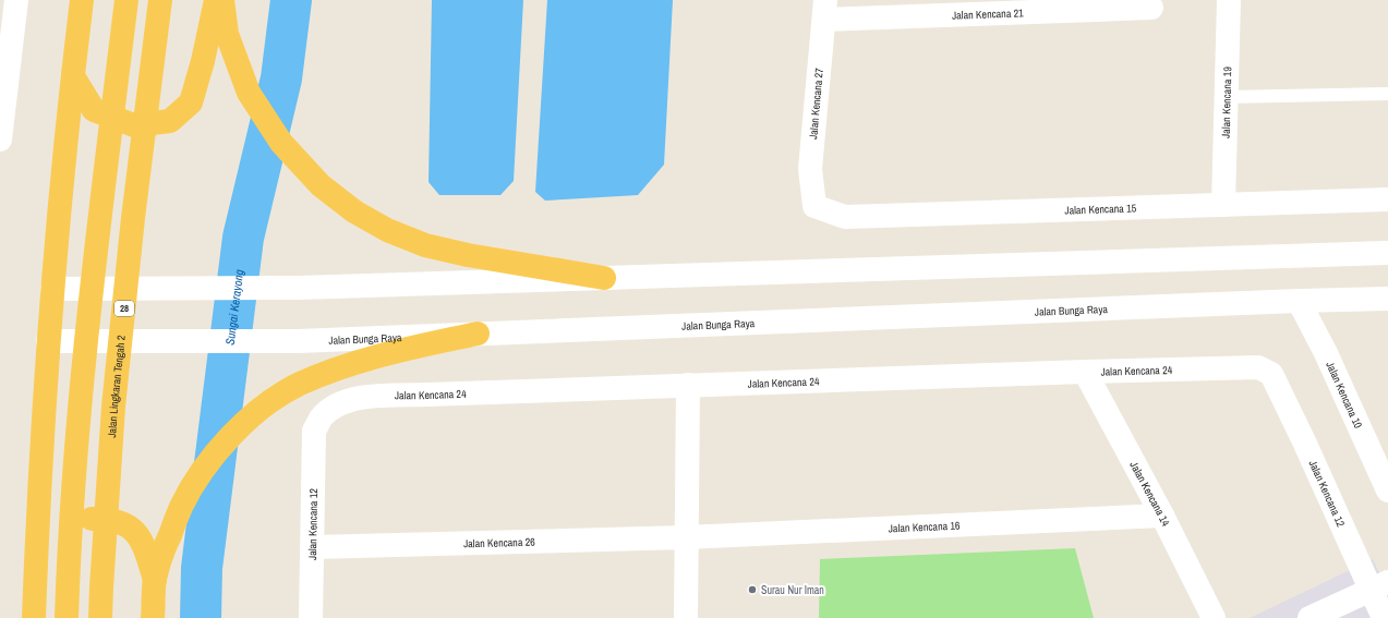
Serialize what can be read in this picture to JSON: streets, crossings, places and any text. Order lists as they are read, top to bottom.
{
  "streets": {
    "highway": ["28", "Jalan Lingkaran Tengah 2"],
    "street": [
      "Jalan Kencana 21",
      "Jalan Kencana 19",
      "Jalan Kencana 27",
      "Jalan Kencana 15",
      "Jalan Bunga Raya",
      "Jalan Kencana 24",
      "Jalan Kencana 10",
      "Jalan Kencana 12",
      "Jalan Kencana 14",
      "Jalan Kencana 16",
      "Jalan Kencana 26"
    ]
  },
  "crossings": [
    ["Jalan Kencana 21", "Jalan Kencana 27"],
    ["Jalan Kencana 19", "Jalan Kencana 15"],
    ["Jalan Kencana 27", "Jalan Kencana 15"],
    ["Jalan Bunga Raya", "Jalan Kencana 10"],
    ["Jalan Kencana 24", "Jalan Kencana 12"],
    ["Jalan Kencana 24", "Jalan Kencana 14"],
    ["Jalan Kencana 12", "Jalan Kencana 26"],
    ["Jalan Kencana 14", "Jalan Kencana 16"],
    ["Jalan Kencana 16", "Jalan Kencana 26"]
  ],
  "water": ["Sungai Kerayong"],
  "places": ["Surau Nur Iman"]
}
